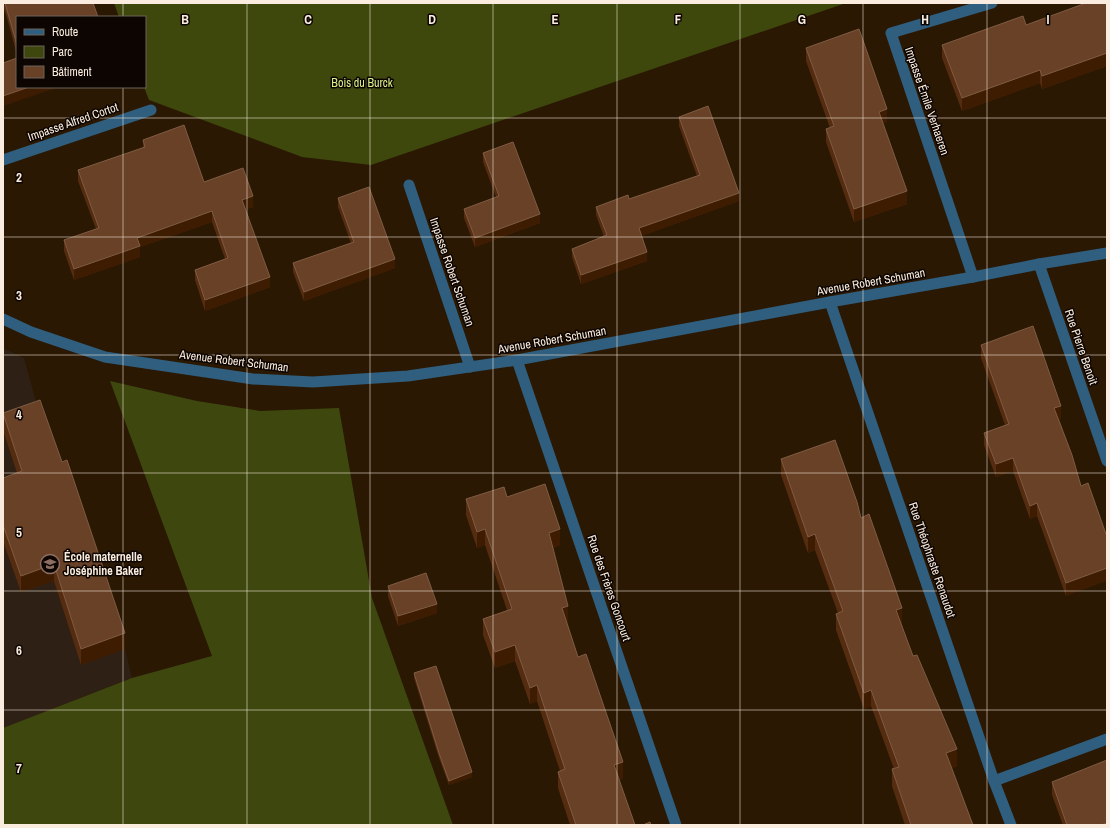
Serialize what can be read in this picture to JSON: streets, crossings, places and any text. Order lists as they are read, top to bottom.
{
  "streets": {
    "street": [
      "Impasse Émile Verhaeren",
      "Impasse Alfred Cortot",
      "Impasse Robert Schuman",
      "Avenue Robert Schuman",
      "Rue Pierre Benoit",
      "Rue Théophraste Renaudot",
      "Rue des Frères Goncourt"
    ]
  },
  "crossings": [
    ["Impasse Émile Verhaeren", "Avenue Robert Schuman"],
    ["Impasse Robert Schuman", "Avenue Robert Schuman"],
    ["Avenue Robert Schuman", "Rue Pierre Benoit"],
    ["Avenue Robert Schuman", "Rue Théophraste Renaudot"],
    ["Avenue Robert Schuman", "Rue des Frères Goncourt"]
  ],
  "parks": ["Bois du Burck"],
  "places": {
    "school or university": ["École maternelle Joséphine Baker"]
  },
  "legend": ["Route", "Parc", "Bâtiment"],
  "grid": {
    "columns": [
      "B",
      "C",
      "D",
      "E",
      "F",
      "G",
      "H",
      "I"
    ],
    "rows": [
      "2",
      "3",
      "4",
      "5",
      "6",
      "7"
    ]
  }
}
